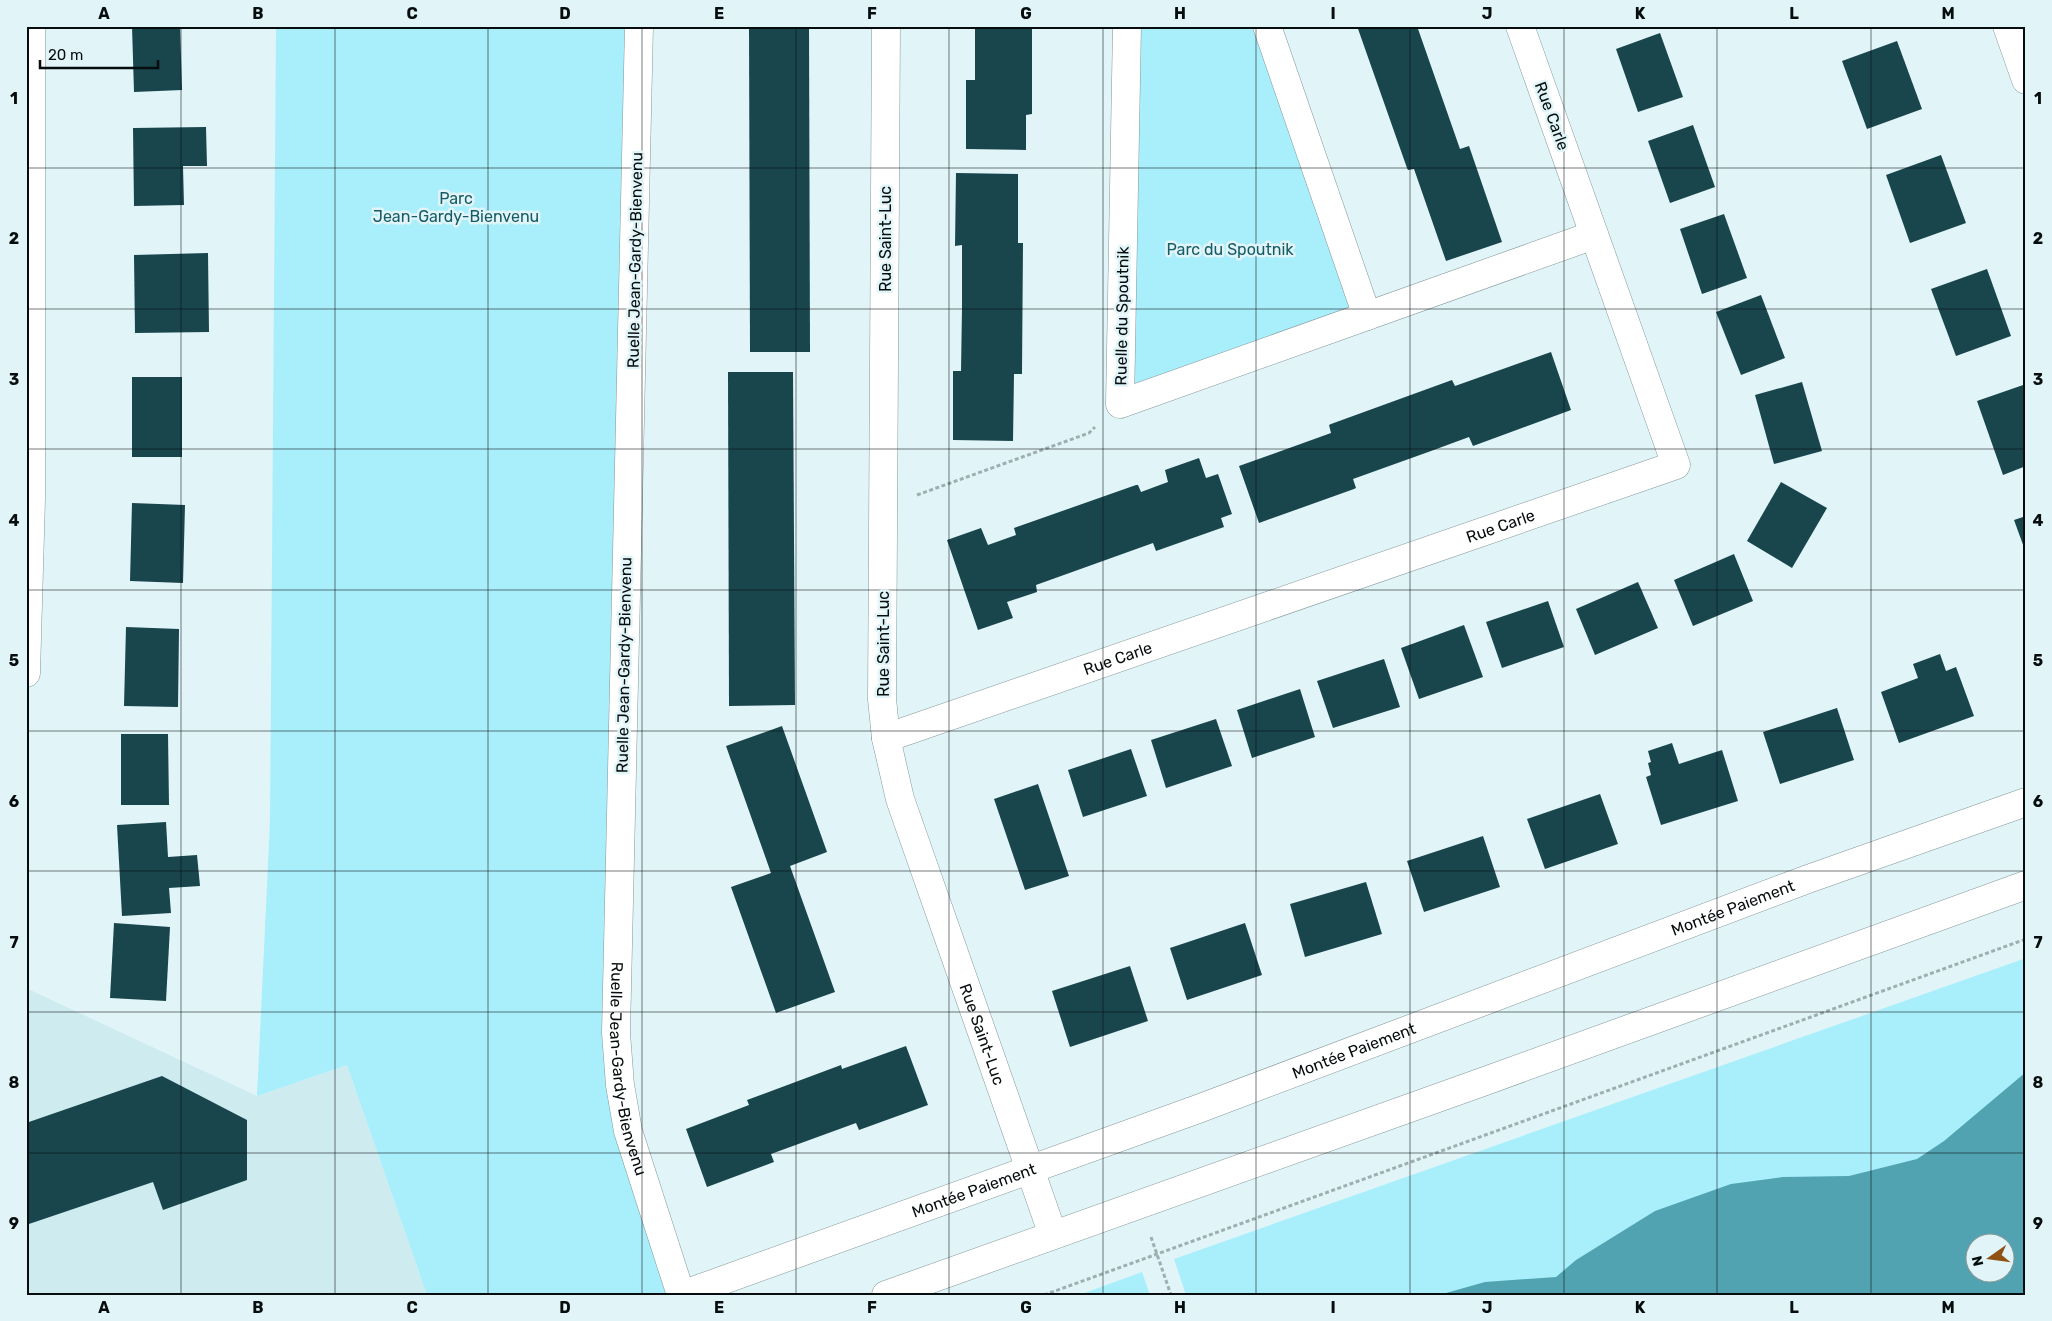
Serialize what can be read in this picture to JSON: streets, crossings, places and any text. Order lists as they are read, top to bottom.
{
  "streets": {
    "street": [
      "Rue Carle",
      "Rue Saint-Luc",
      "Ruelle Jean-Gardy-Bienvenu",
      "Ruelle du Spoutnik",
      "Montée Paiement"
    ]
  },
  "crossings": [
    ["Rue Carle", "Rue Saint-Luc"],
    ["Rue Carle", "Ruelle du Spoutnik"],
    ["Rue Saint-Luc", "Montée Paiement"],
    ["Ruelle Jean-Gardy-Bienvenu", "Montée Paiement"]
  ],
  "parks": ["Parc Jean-Gardy-Bienvenu", "Parc du Spoutnik"],
  "scale_bar": "20 m",
  "north": "left",
  "grid": {
    "columns": [
      "A",
      "B",
      "C",
      "D",
      "E",
      "F",
      "G",
      "H",
      "I",
      "J",
      "K",
      "L",
      "M"
    ],
    "rows": [
      "1",
      "2",
      "3",
      "4",
      "5",
      "6",
      "7",
      "8",
      "9"
    ]
  }
}
